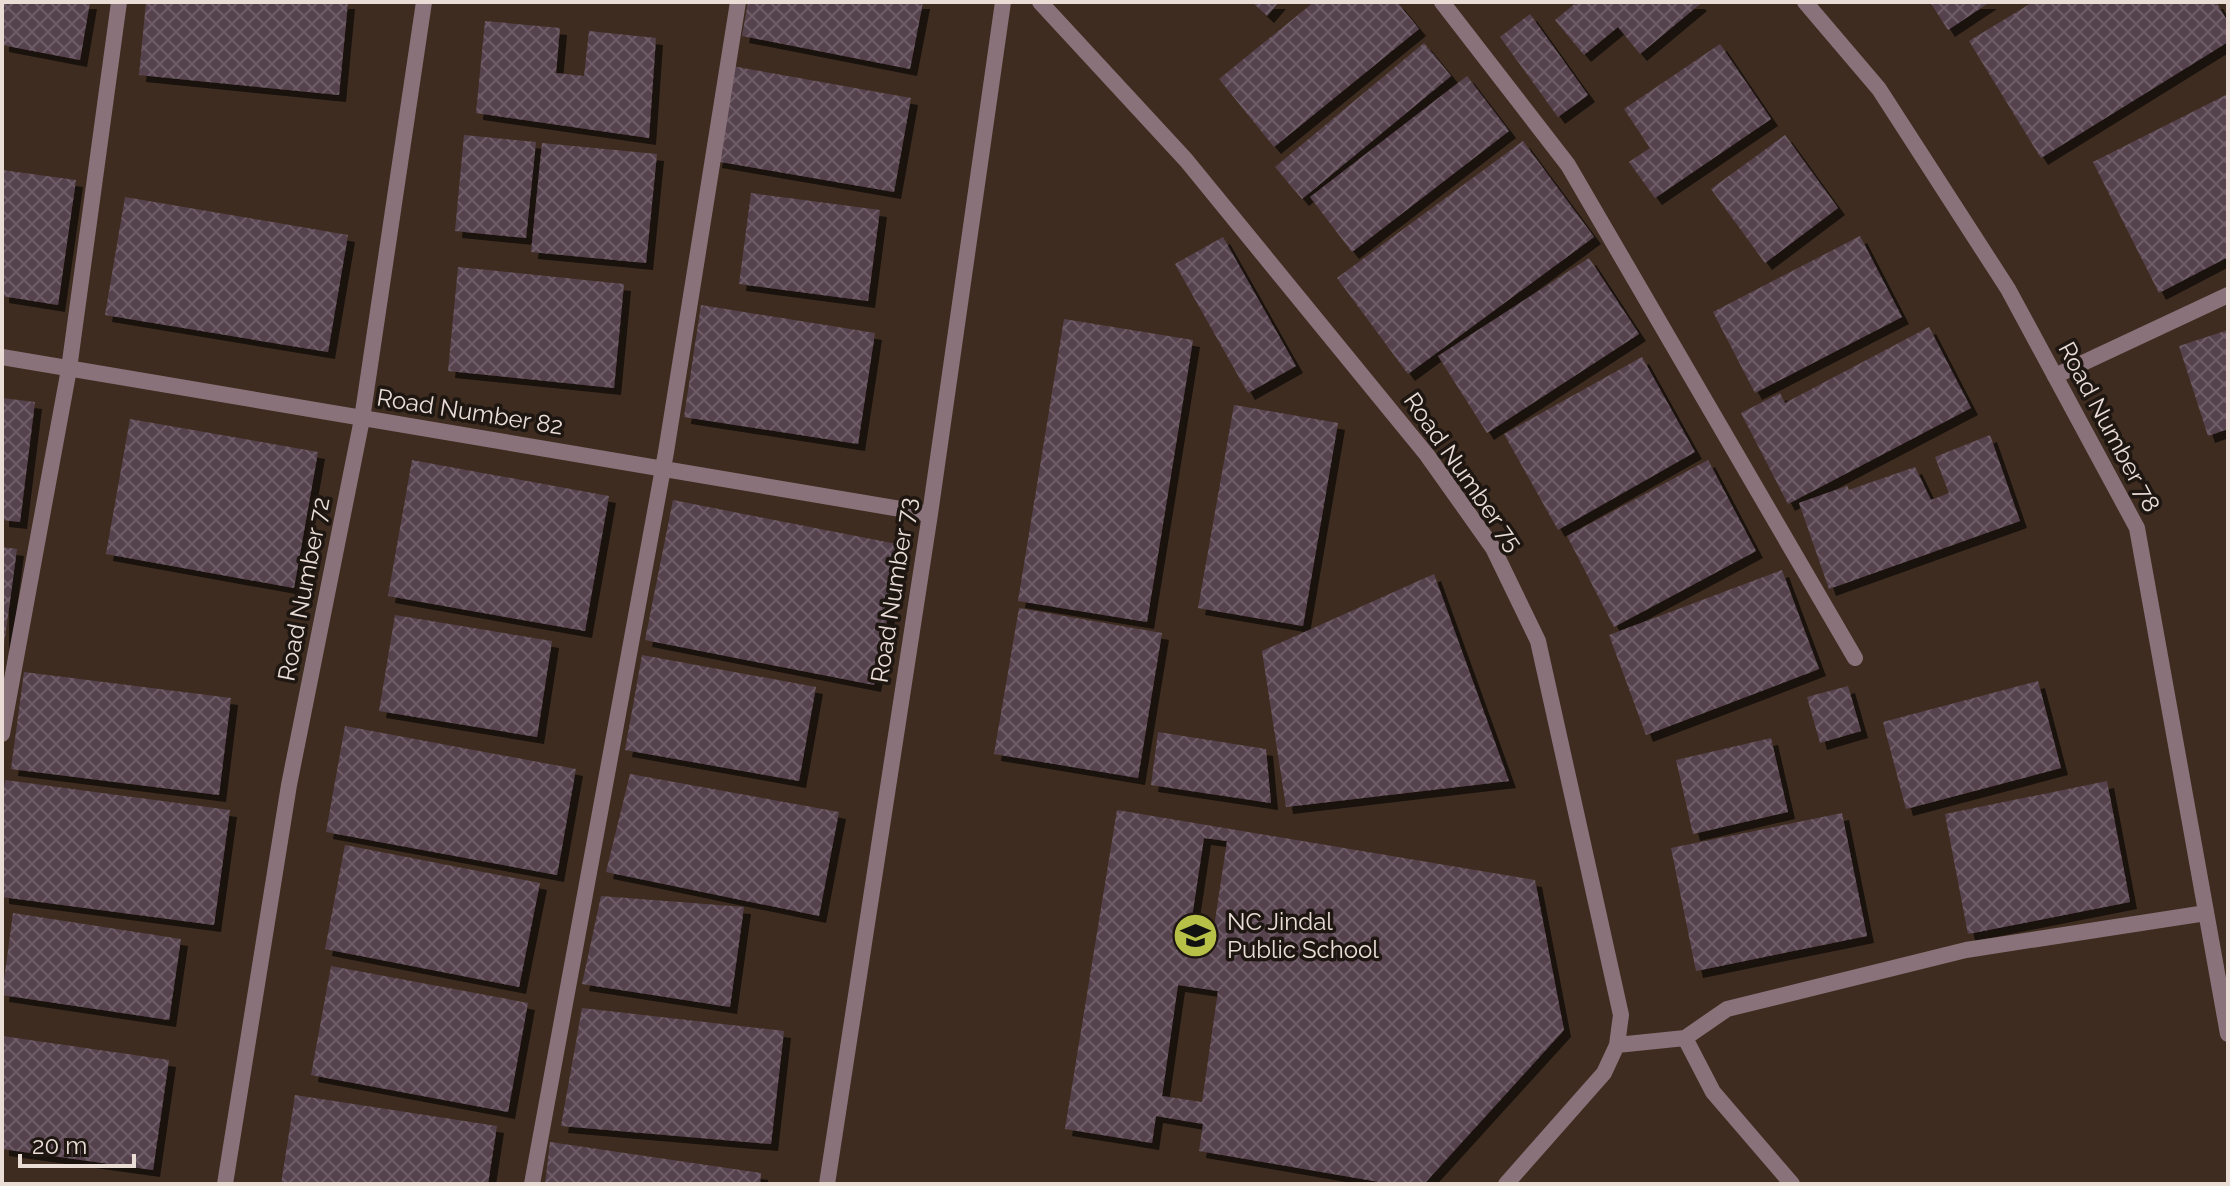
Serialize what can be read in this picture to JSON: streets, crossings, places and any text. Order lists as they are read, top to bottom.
{
  "streets": {
    "street": [
      "Road Number 82",
      "Road Number 78",
      "Road Number 75",
      "Road Number 72",
      "Road Number 73"
    ]
  },
  "crossings": [
    ["Road Number 82", "Road Number 72"],
    ["Road Number 82", "Road Number 73"]
  ],
  "places": {
    "school or university": ["NC Jindal Public School"]
  },
  "scale_bar": "20 m"
}
